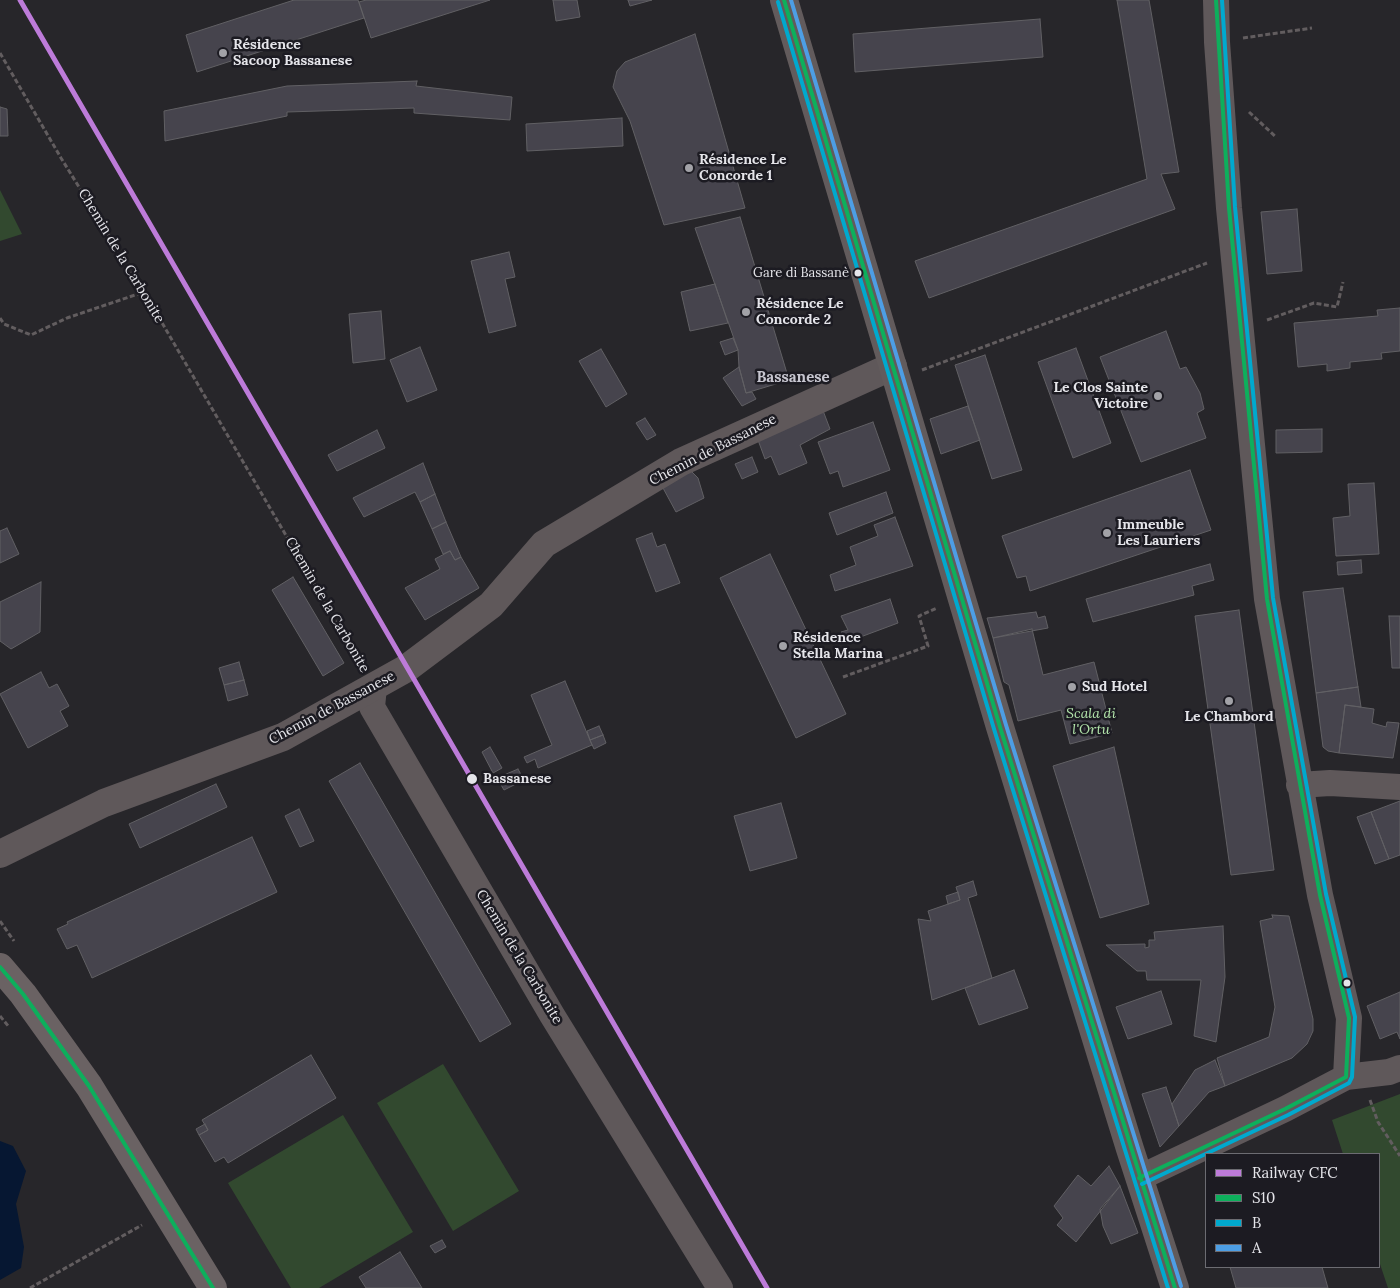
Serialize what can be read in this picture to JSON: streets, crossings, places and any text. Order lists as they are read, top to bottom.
{
  "streets": {
    "street": ["Chemin de la Carbonite", "Chemin de Bassanese"]
  },
  "crossings": [
    ["Chemin de la Carbonite", "Chemin de Bassanese"]
  ],
  "districts": ["Bassanese"],
  "parks": ["Scala di l'Ortu"],
  "places": [
    "Résidence Sacoop Bassanese",
    "Résidence Le Concorde 1",
    "Gare di Bassanè",
    "Résidence Le Concorde 2",
    "Le Clos Sainte Victoire",
    "Immeuble Les Lauriers",
    "Résidence Stella Marina",
    "Sud Hotel",
    "Le Chambord",
    "Bassanese"
  ],
  "lines": [
    "rail line CFC",
    "transit line S10",
    "transit line B",
    "transit line A"
  ],
  "legend": [
    "Railway CFC",
    "S10",
    "B",
    "A"
  ]
}
